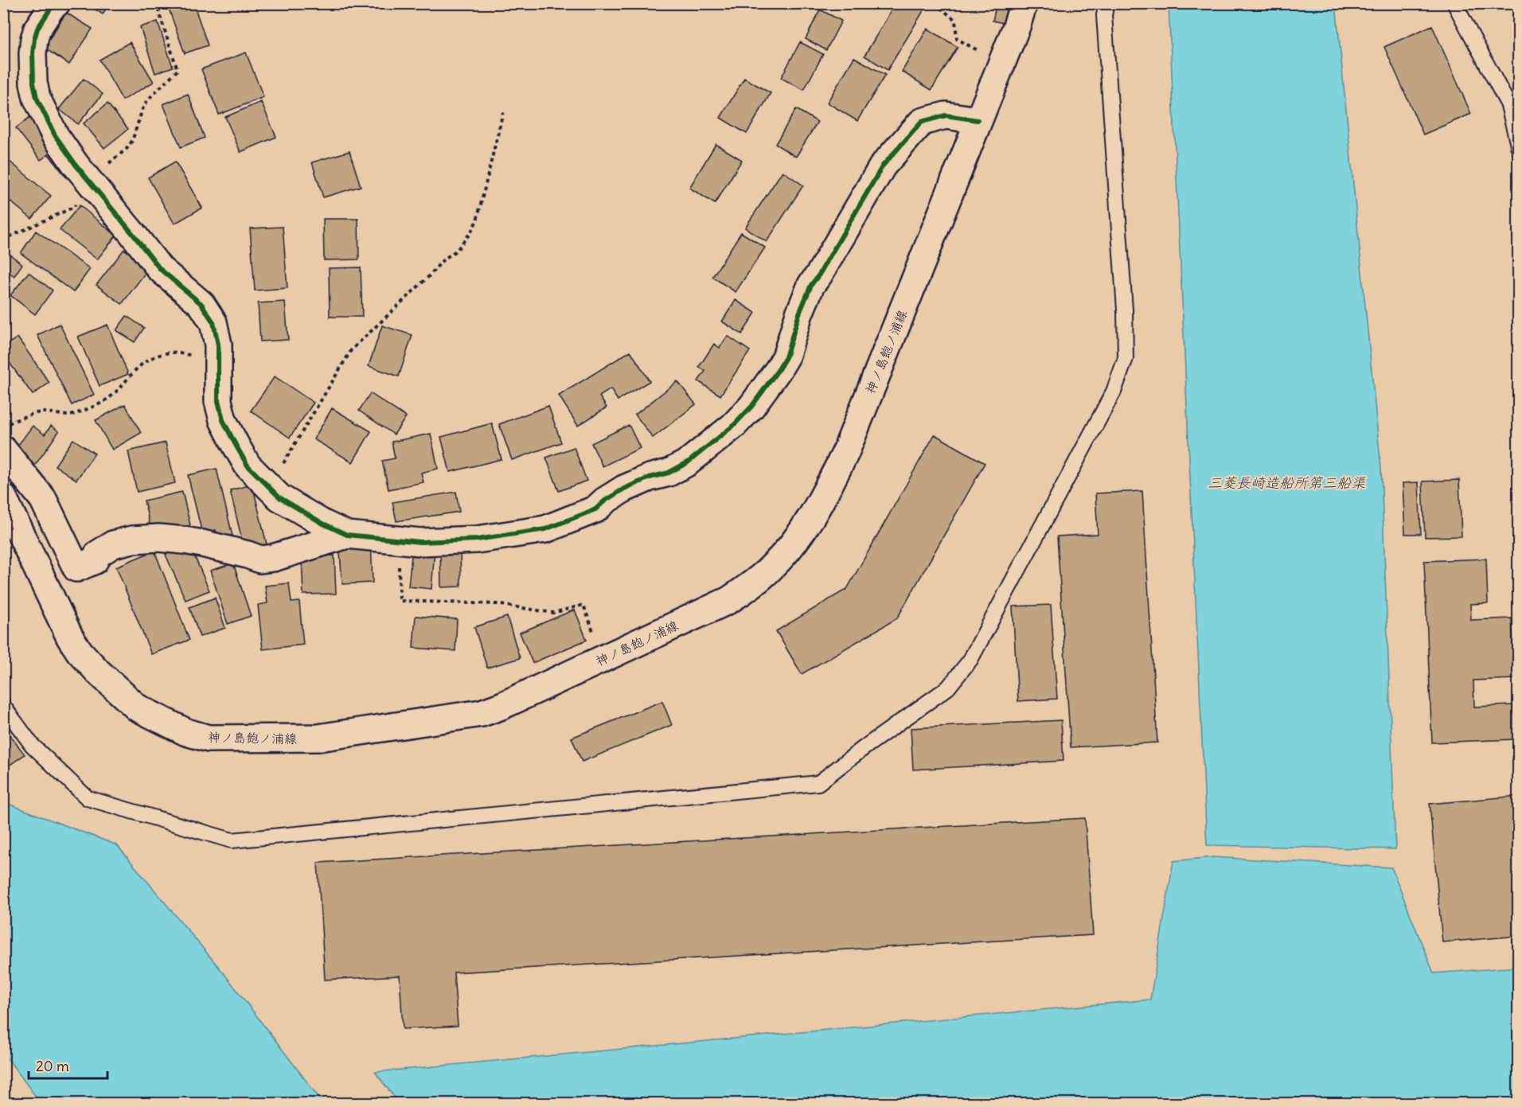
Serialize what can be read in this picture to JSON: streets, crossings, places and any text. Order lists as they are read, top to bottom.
{
  "streets": {
    "street": ["神ノ島飽ノ浦線"]
  },
  "water": ["三菱長崎造船所第三船渠"],
  "scale_bar": "20 m"
}
